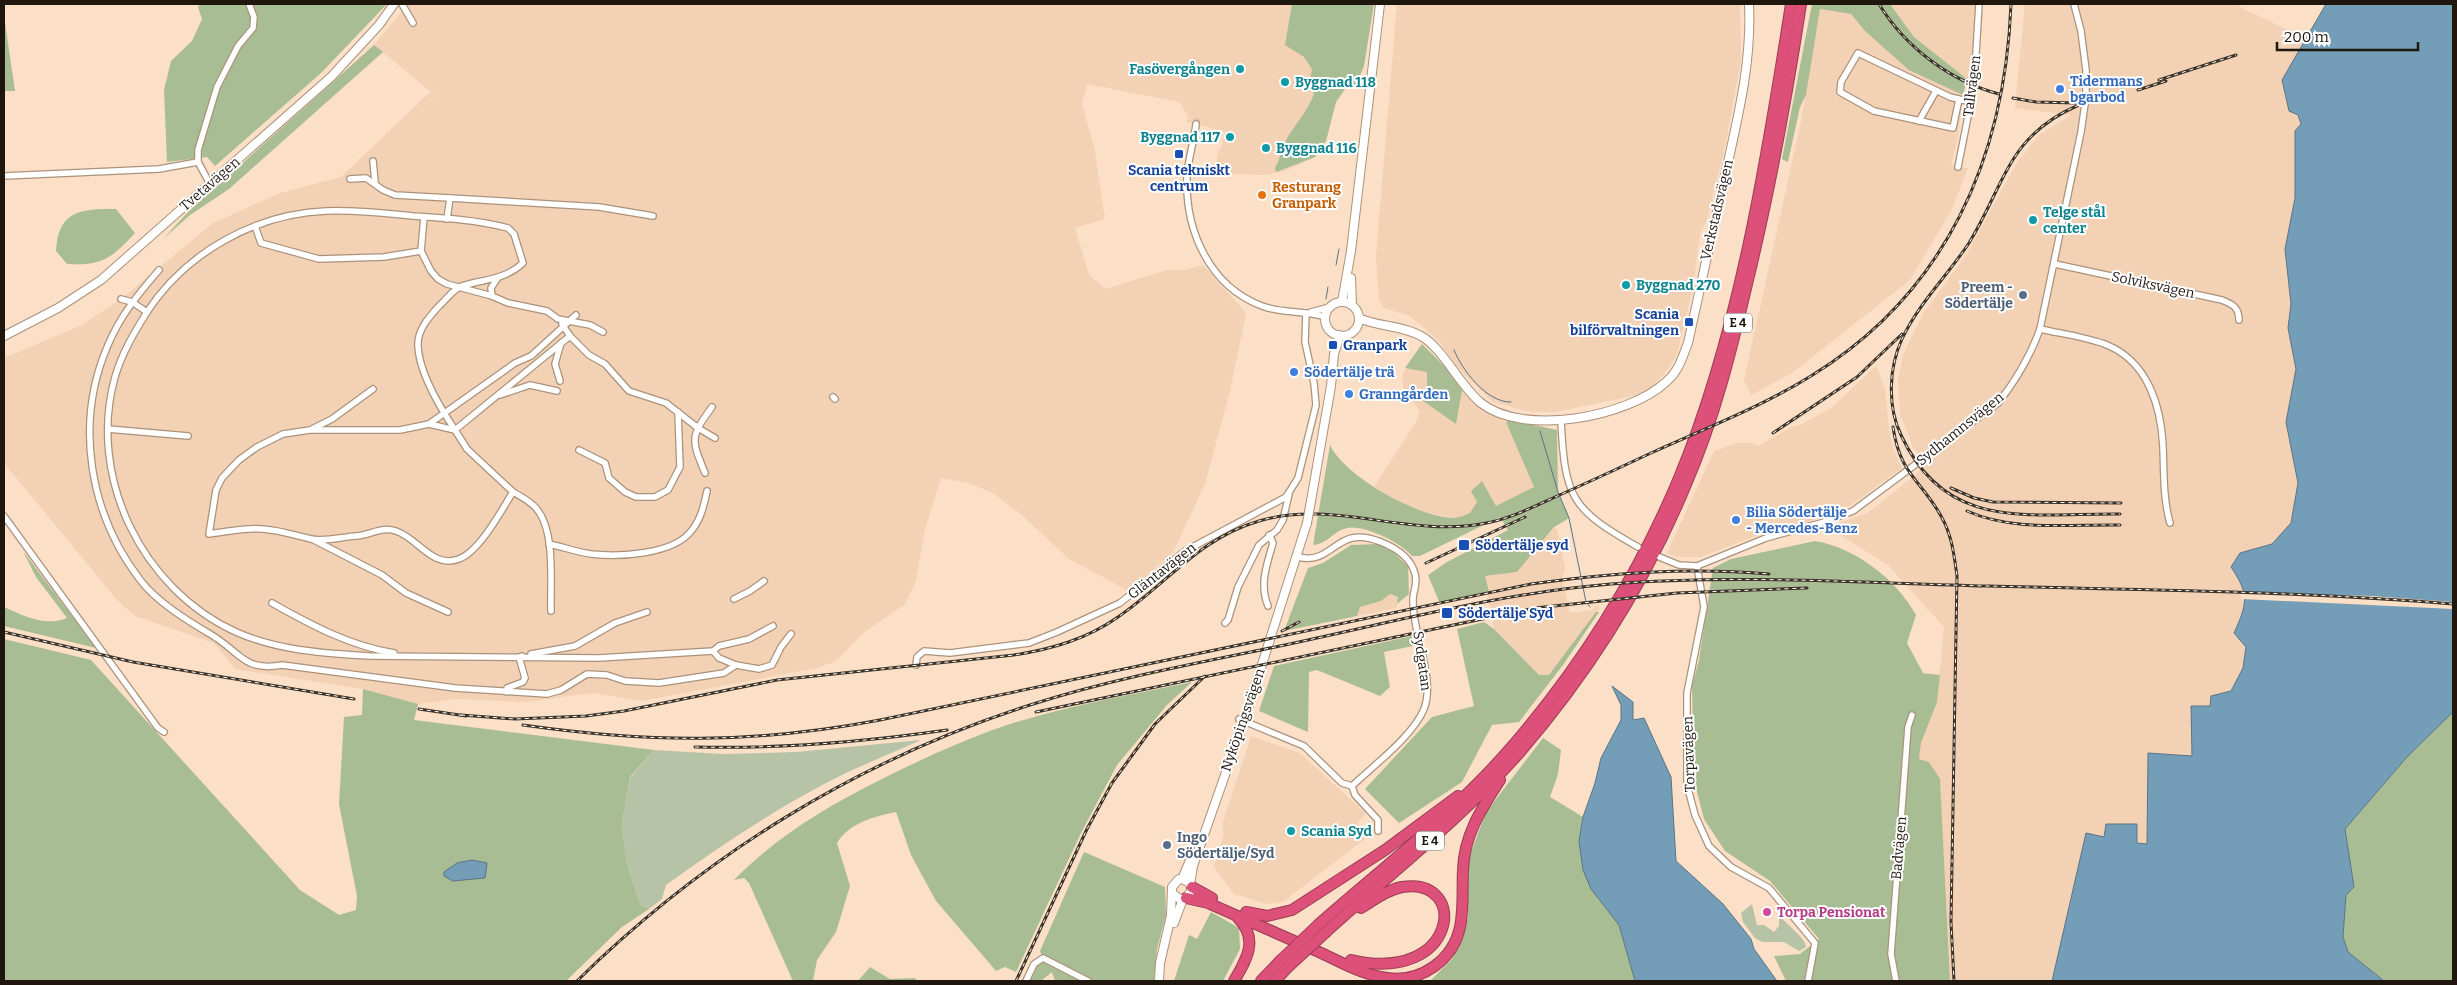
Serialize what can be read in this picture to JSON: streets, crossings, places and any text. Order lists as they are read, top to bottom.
{
  "streets": {
    "highway": ["E 4"],
    "main road": ["Tvetavägen", "Verkstadsvägen", "Nyköpingsvägen"],
    "street": [
      "Tallvägen",
      "Solviksvägen",
      "Sydhamnsvägen",
      "Gläntavägen",
      "Sydgatan",
      "Torpavägen",
      "Badvägen"
    ]
  },
  "crossings": [
    ["Verkstadsvägen", "Nyköpingsvägen"],
    ["Solviksvägen", "Sydhamnsvägen"],
    ["Sydhamnsvägen", "Torpavägen"],
    ["Sydgatan", "Nyköpingsvägen"]
  ],
  "places": {
    "other": [
      "Fasövergången",
      "Byggnad 118",
      "Tidermans bgarbod",
      "Byggnad 117",
      "Byggnad 116",
      "Resturang Granpark",
      "Telge stål center",
      "Byggnad 270",
      "Preem - Södertälje",
      "Södertälje trä",
      "Granngården",
      "Bilia Södertälje - Mercedes-Benz",
      "Scania Syd",
      "Ingo Södertälje/Syd",
      "Torpa Pensionat"
    ],
    "transit": [
      "Scania tekniskt centrum",
      "Scania bilförvaltningen",
      "Granpark",
      "Södertälje syd",
      "Södertälje Syd"
    ]
  },
  "scale_bar": "200 m"
}
